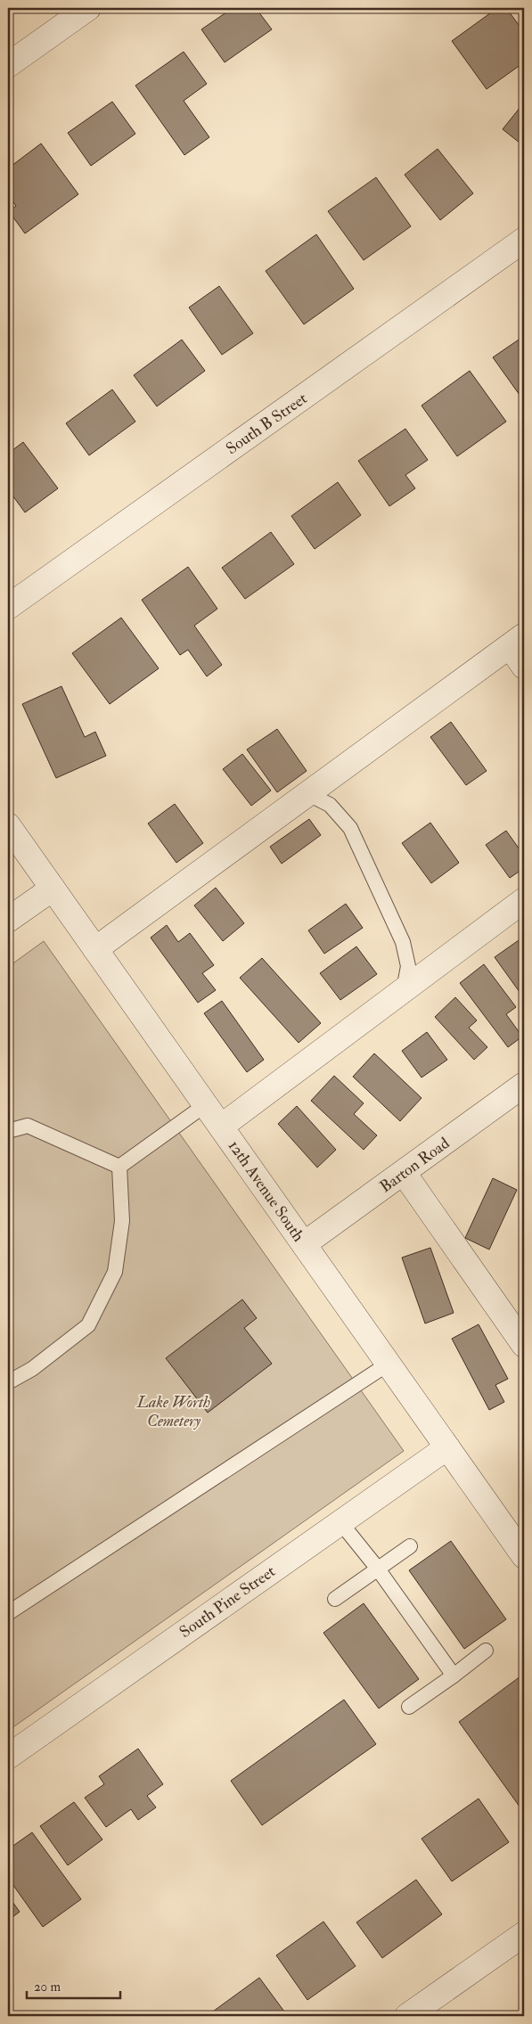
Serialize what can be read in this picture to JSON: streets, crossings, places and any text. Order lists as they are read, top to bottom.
{
  "streets": {
    "street": [
      "South B Street",
      "Barton Road",
      "12th Avenue South",
      "South Pine Street"
    ]
  },
  "crossings": [
    ["Barton Road", "12th Avenue South"],
    ["12th Avenue South", "South Pine Street"]
  ],
  "parks": ["Lake Worth Cemetery"],
  "scale_bar": "20 m"
}
